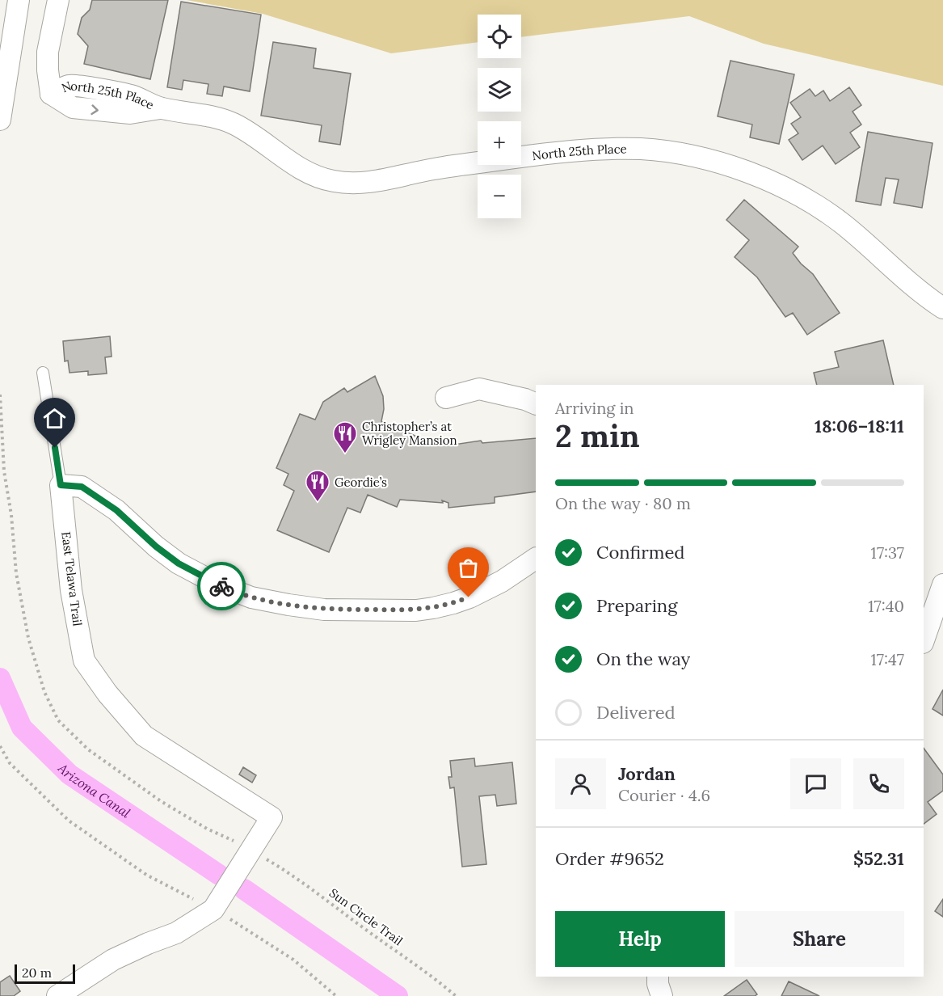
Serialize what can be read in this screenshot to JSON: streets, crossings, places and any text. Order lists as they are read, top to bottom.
{
  "streets": {
    "street": ["North 25th Place", "East Telawa Trail"],
    "path": ["Sun Circle Trail"]
  },
  "crossings": [
    ["East Telawa Trail", "Sun Circle Trail"]
  ],
  "water": ["Arizona Canal"],
  "places": {
    "restaurant": ["Christopher’s at Wrigley Mansion", "Geordie’s"]
  },
  "scale_bar": "20 m",
  "page": {
    "map_buttons": ["+", "−"],
    "heading": ["2 min", "Arriving in", "18:06–18:11"],
    "panel": [
      "Jordan",
      "Courier · 4.6",
      "Order #9652",
      "$52.31"
    ],
    "bar": "On the way · 80 m",
    "list": [
      ["Confirmed", "17:37"],
      ["Preparing", "17:40"],
      ["On the way", "17:47"],
      "Delivered"
    ],
    "buttons": ["Help", "Share"],
    "scale": "20 m"
  }
}
